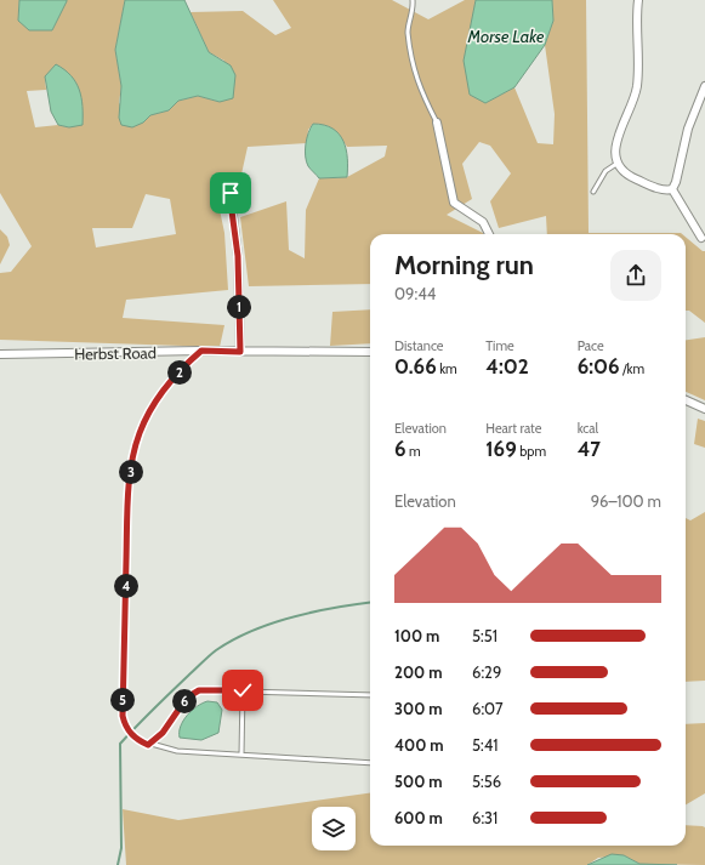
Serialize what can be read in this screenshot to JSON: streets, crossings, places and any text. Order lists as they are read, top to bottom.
{
  "streets": {
    "street": ["Herbst Road"]
  },
  "water": ["Morse Lake"],
  "page": {
    "heading": ["Morning run", "09:44"],
    "pins": [
      "1",
      "2",
      "3",
      "4",
      "5",
      "6"
    ],
    "stats": [
      ["Distance", "0.66 km"],
      ["Time", "4:02"],
      ["Pace", "6:06 /km"],
      ["Elevation", "6 m"],
      ["Heart rate", "169 bpm"],
      ["kcal", "47"]
    ],
    "chart": ["Elevation", "96–100 m"],
    "list": [
      {
        "name": "100 m",
        "note": "5:51"
      },
      {
        "name": "200 m",
        "note": "6:29"
      },
      {
        "name": "300 m",
        "note": "6:07"
      },
      {
        "name": "400 m",
        "note": "5:41"
      },
      {
        "name": "500 m",
        "note": "5:56"
      },
      {
        "name": "600 m",
        "note": "6:31"
      }
    ]
  }
}
